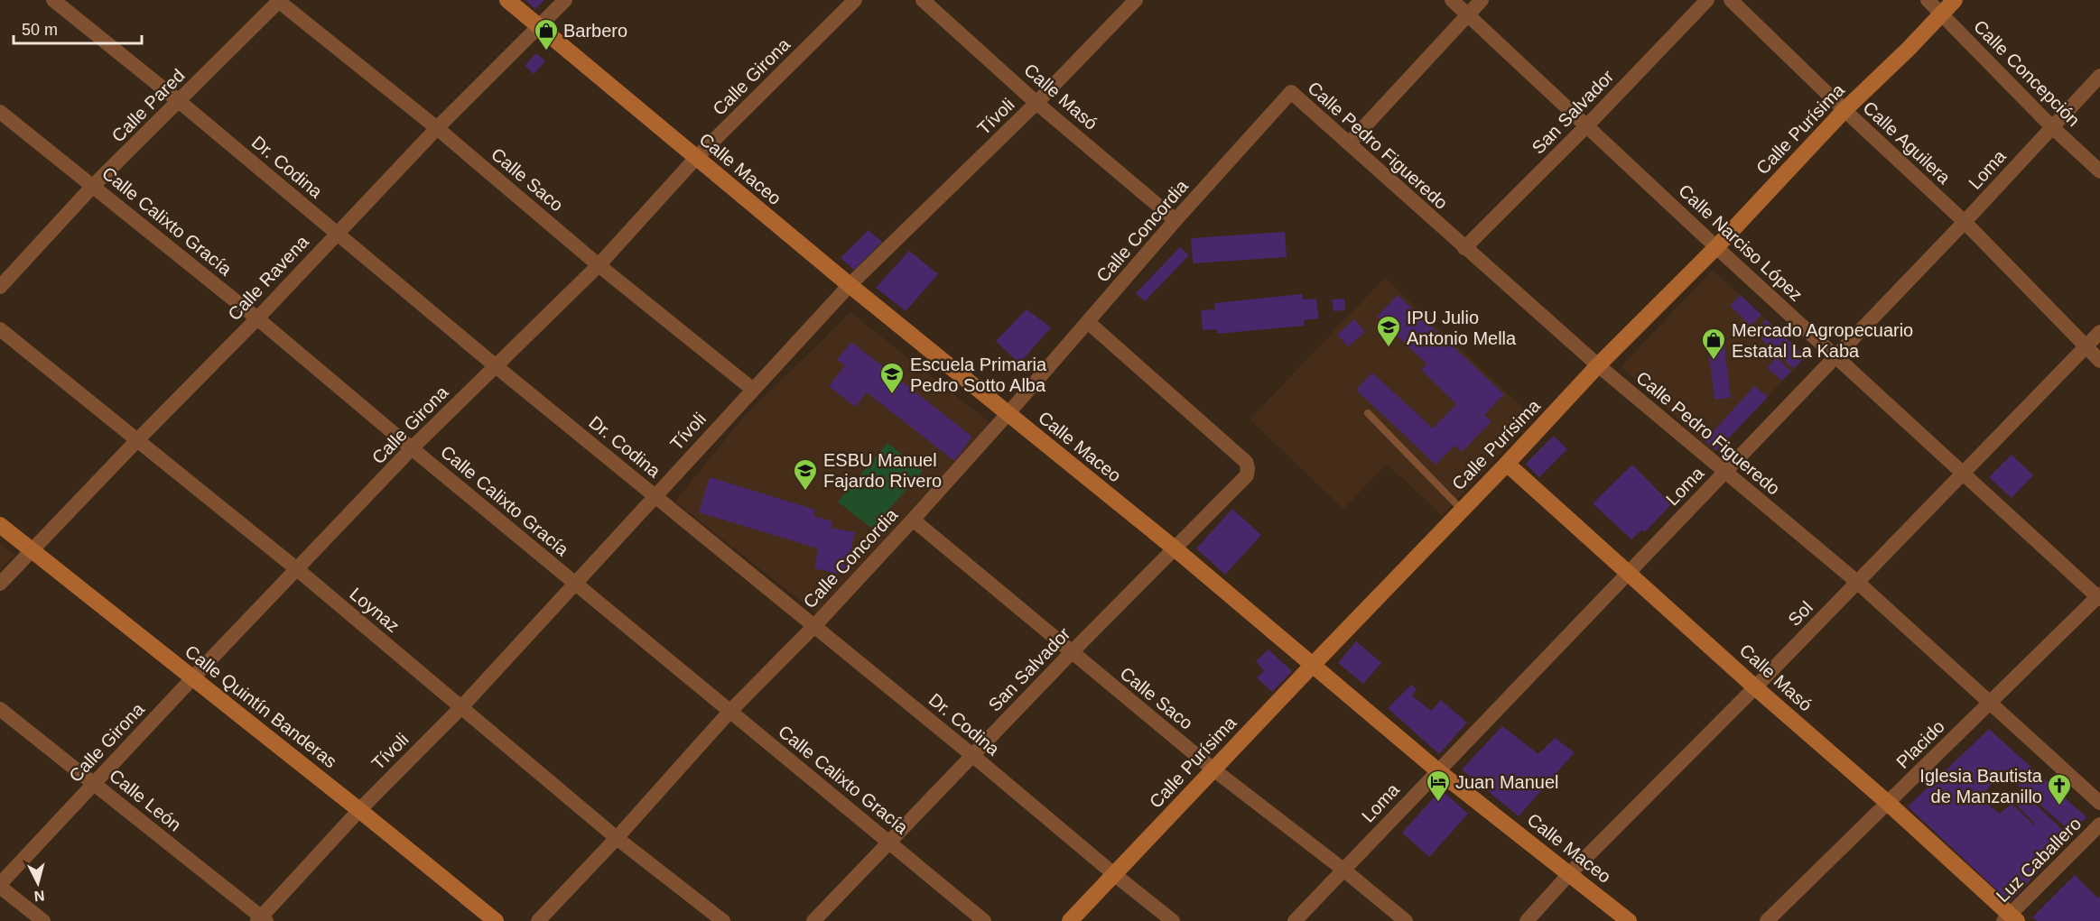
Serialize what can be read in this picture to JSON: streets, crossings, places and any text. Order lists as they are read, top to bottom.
{
  "streets": {
    "street": [
      "Calle Concepción",
      "Calle Girona",
      "Calle Masó",
      "Calle Pared",
      "San Salvador",
      "Tívoli",
      "Calle Purísima",
      "Calle Aguilera",
      "Calle Pedro Figueredo",
      "Dr. Codina",
      "Calle Maceo",
      "Loma",
      "Calle Saco",
      "Calle Calixto Gracía",
      "Calle Concordia",
      "Calle Narciso López",
      "Calle Ravena",
      "Loynaz",
      "Sol",
      "Calle Quintín Banderas",
      "Placido",
      "Calle León",
      "Luz Caballero"
    ]
  },
  "crossings": [
    ["Calle Concepción", "Calle Purísima"],
    ["Calle Concepción", "Loma"],
    ["Calle Girona", "Dr. Codina"],
    ["Calle Girona", "Calle Maceo"],
    ["Calle Girona", "Calle Saco"],
    ["Calle Girona", "Calle Calixto Gracía"],
    ["Calle Girona", "Loynaz"],
    ["Calle Girona", "Calle Quintín Banderas"],
    ["Calle Girona", "Calle León"],
    ["Calle Masó", "Tívoli"],
    ["Calle Masó", "Calle Purísima"],
    ["Calle Masó", "Loma"],
    ["Calle Masó", "Calle Concordia"],
    ["Calle Masó", "Sol"],
    ["Calle Masó", "Placido"],
    ["Calle Masó", "Luz Caballero"],
    ["Calle Pared", "Dr. Codina"],
    ["Calle Pared", "Calle Saco"],
    ["Calle Pared", "Calle Calixto Gracía"],
    ["San Salvador", "Calle Pedro Figueredo"],
    ["San Salvador", "Dr. Codina"],
    ["San Salvador", "Calle Maceo"],
    ["San Salvador", "Calle Saco"],
    ["San Salvador", "Calle Calixto Gracía"],
    ["San Salvador", "Calle Concordia"],
    ["San Salvador", "Calle Narciso López"],
    ["Tívoli", "Dr. Codina"],
    ["Tívoli", "Calle Maceo"],
    ["Tívoli", "Calle Saco"],
    ["Tívoli", "Calle Calixto Gracía"],
    ["Tívoli", "Loynaz"],
    ["Tívoli", "Calle Quintín Banderas"],
    ["Tívoli", "Calle León"],
    ["Calle Purísima", "Calle Aguilera"],
    ["Calle Purísima", "Calle Pedro Figueredo"],
    ["Calle Purísima", "Dr. Codina"],
    ["Calle Purísima", "Calle Maceo"],
    ["Calle Purísima", "Calle Saco"],
    ["Calle Purísima", "Calle Narciso López"],
    ["Calle Aguilera", "Loma"],
    ["Calle Aguilera", "Sol"],
    ["Calle Pedro Figueredo", "Loma"],
    ["Calle Pedro Figueredo", "Calle Concordia"],
    ["Calle Pedro Figueredo", "Sol"],
    ["Calle Pedro Figueredo", "Placido"],
    ["Dr. Codina", "Calle Concordia"],
    ["Dr. Codina", "Calle Ravena"],
    ["Calle Maceo", "Loma"],
    ["Calle Maceo", "Calle Concordia"],
    ["Calle Maceo", "Calle Ravena"],
    ["Calle Maceo", "Sol"],
    ["Loma", "Calle Saco"],
    ["Loma", "Calle Narciso López"],
    ["Calle Saco", "Calle Concordia"],
    ["Calle Saco", "Calle Ravena"],
    ["Calle Calixto Gracía", "Calle Concordia"],
    ["Calle Calixto Gracía", "Calle Ravena"],
    ["Calle Concordia", "Loynaz"],
    ["Calle Narciso López", "Sol"],
    ["Calle Narciso López", "Placido"],
    ["Calle Ravena", "Loynaz"],
    ["Calle Ravena", "Calle Quintín Banderas"]
  ],
  "places": {
    "shop": ["Barbero", "Mercado Agropecuario Estatal La Kaba"],
    "school or university": ["IPU Julio Antonio Mella", "Escuela Primaria Pedro Sotto Alba", "ESBU Manuel Fajardo Rivero"],
    "hotel": ["Juan Manuel"],
    "church": ["Iglesia Bautista de Manzanillo"]
  },
  "scale_bar": "50 m",
  "north": "bottom"
}
